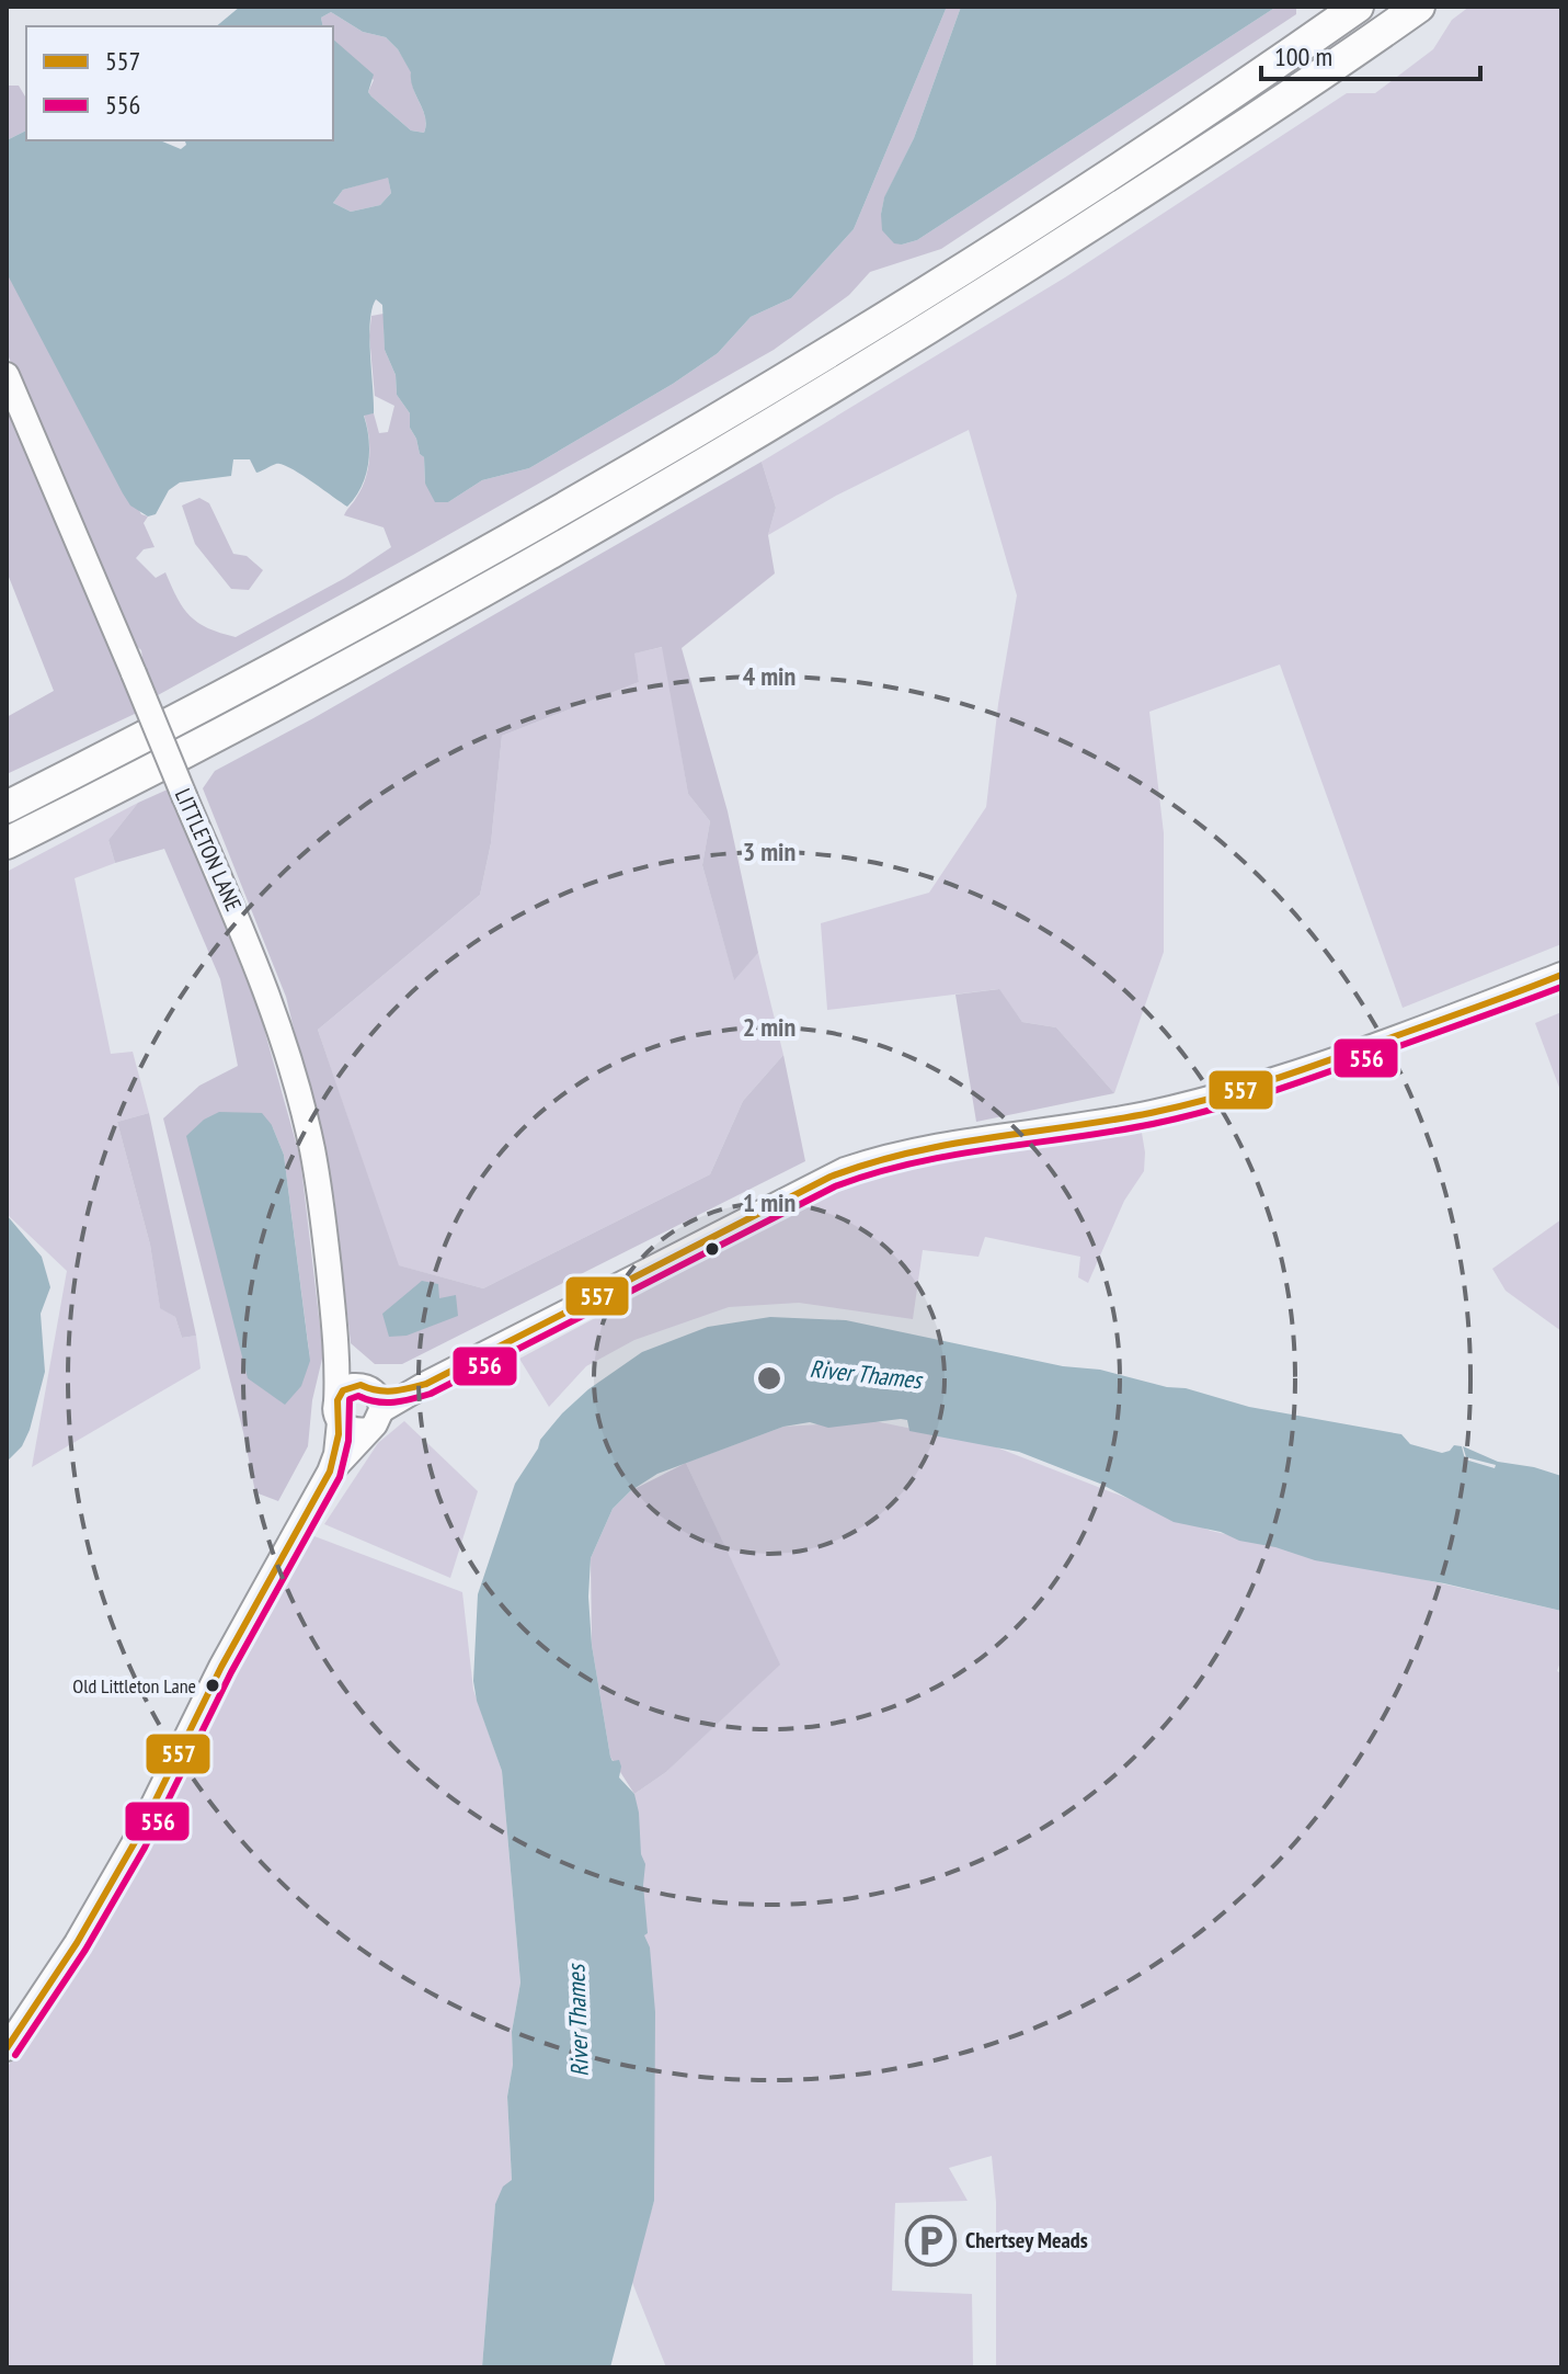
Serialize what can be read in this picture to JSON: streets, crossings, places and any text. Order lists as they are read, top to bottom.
{
  "streets": {
    "main road": ["LITTLETON LANE"]
  },
  "water": ["River Thames"],
  "places": {
    "other": ["Old Littleton Lane"],
    "parking": ["Chertsey Meads"]
  },
  "lines": ["transit line 557", "transit line 556"],
  "legend": ["557", "556"],
  "scale_bar": "100 m",
  "rings": [
    "4 min",
    "3 min",
    "2 min",
    "1 min"
  ]
}
